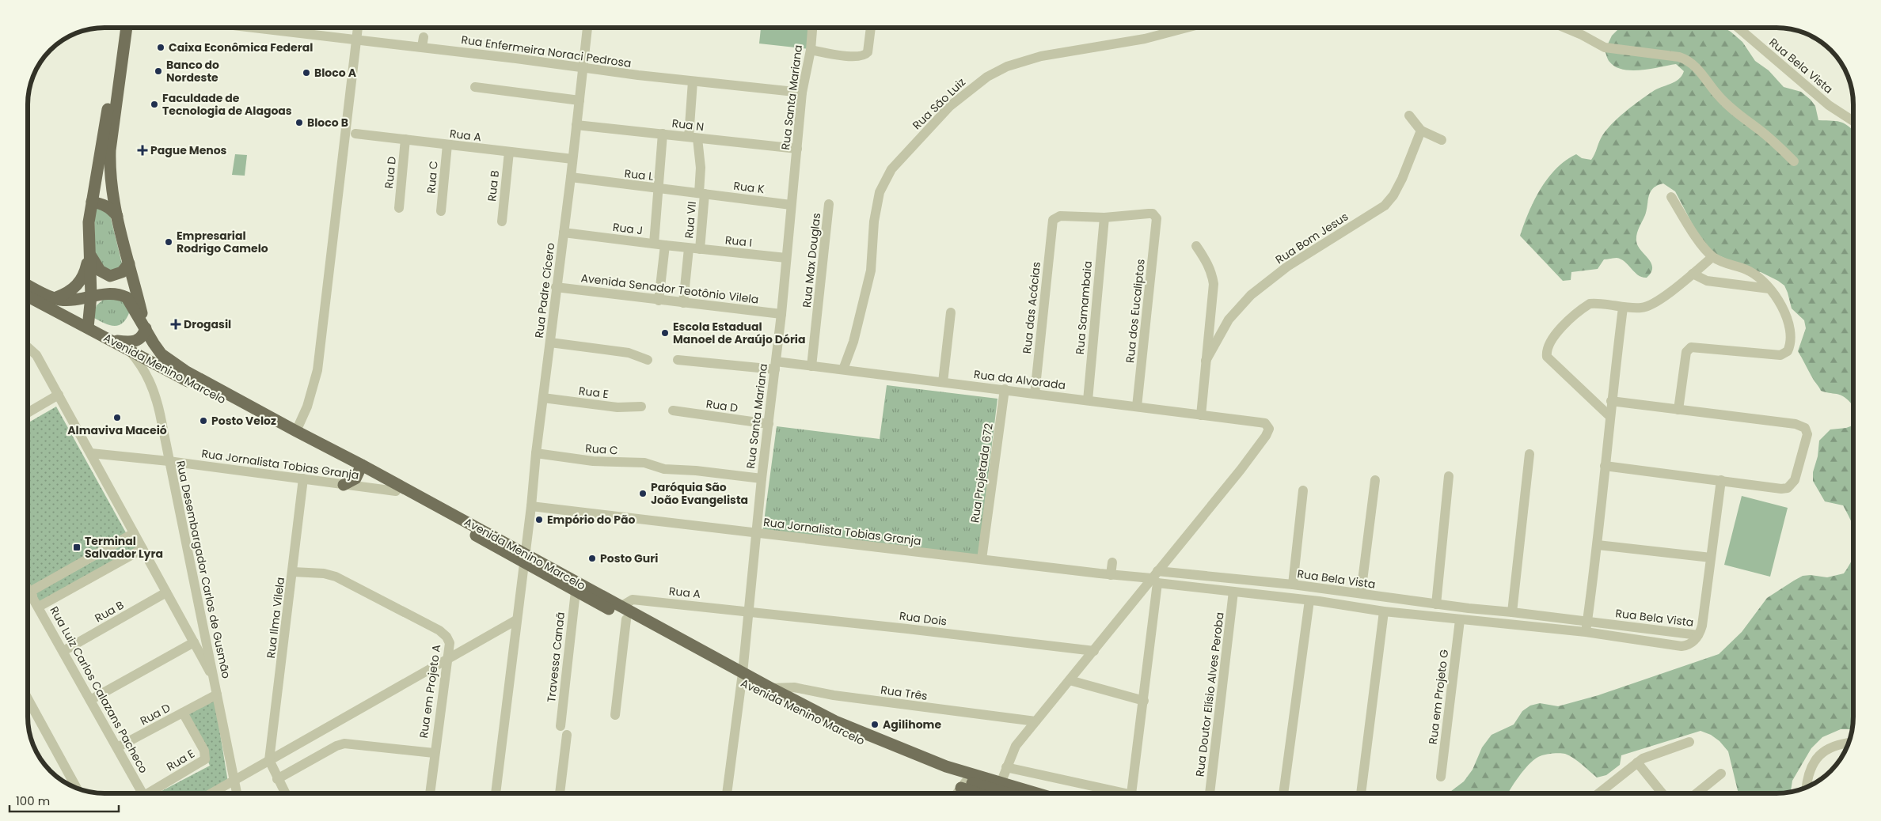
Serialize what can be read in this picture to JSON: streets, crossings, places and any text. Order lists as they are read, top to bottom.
{
  "streets": {
    "main road": ["Avenida Menino Marcelo"],
    "street": [
      "Rua Enfermeira Noraci Pedrosa",
      "Rua Bela Vista",
      "Rua Santa Mariana",
      "Rua São Luiz",
      "Rua N",
      "Rua A",
      "Rua D",
      "Rua L",
      "Rua C",
      "Rua B",
      "Rua K",
      "Rua VII",
      "Rua J",
      "Rua Bom Jesus",
      "Rua I",
      "Rua Max Douglas",
      "Avenida Senador Teotônio Vilela",
      "Rua Padre Cícero",
      "Rua das Acácias",
      "Rua Samambaia",
      "Rua dos Eucaliptos",
      "Rua da Alvorada",
      "Rua E",
      "Rua Jornalista Tobias Granja",
      "Rua Projetada 672",
      "Rua Desembargador Carlos de Gusmão",
      "Rua Ilma Vilela",
      "Rua Dois",
      "Travessa Canaã",
      "Rua Luiz Carlos Calazans Pacheco",
      "Rua em Projeto A",
      "Rua Três",
      "Rua Doutor Elísio Alves Peroba",
      "Rua em Projeto G"
    ]
  },
  "crossings": [
    ["Rua Enfermeira Noraci Pedrosa", "Rua Santa Mariana"],
    ["Rua Enfermeira Noraci Pedrosa", "Rua VII"],
    ["Rua Enfermeira Noraci Pedrosa", "Rua Padre Cícero"],
    ["Rua Bela Vista", "Rua da Alvorada"],
    ["Rua Bela Vista", "Rua Jornalista Tobias Granja"],
    ["Rua Bela Vista", "Rua Doutor Elísio Alves Peroba"],
    ["Rua Bela Vista", "Rua em Projeto G"],
    ["Rua Santa Mariana", "Rua N"],
    ["Rua Santa Mariana", "Rua A"],
    ["Rua Santa Mariana", "Rua D"],
    ["Rua Santa Mariana", "Rua C"],
    ["Rua Santa Mariana", "Rua K"],
    ["Rua Santa Mariana", "Rua I"],
    ["Rua Santa Mariana", "Avenida Senador Teotônio Vilela"],
    ["Rua Santa Mariana", "Avenida Menino Marcelo"],
    ["Rua Santa Mariana", "Rua da Alvorada"],
    ["Rua Santa Mariana", "Rua Jornalista Tobias Granja"],
    ["Rua Santa Mariana", "Rua Dois"],
    ["Rua São Luiz", "Rua da Alvorada"],
    ["Rua N", "Rua VII"],
    ["Rua N", "Rua Padre Cícero"],
    ["Rua A", "Rua D"],
    ["Rua A", "Rua C"],
    ["Rua A", "Rua B"],
    ["Rua A", "Rua Padre Cícero"],
    ["Rua A", "Avenida Menino Marcelo"],
    ["Rua A", "Rua Dois"],
    ["Rua D", "Rua E"],
    ["Rua D", "Rua Desembargador Carlos de Gusmão"],
    ["Rua D", "Rua Luiz Carlos Calazans Pacheco"],
    ["Rua L", "Rua K"],
    ["Rua L", "Rua VII"],
    ["Rua L", "Rua Padre Cícero"],
    ["Rua C", "Rua Padre Cícero"],
    ["Rua B", "Rua Luiz Carlos Calazans Pacheco"],
    ["Rua K", "Rua VII"],
    ["Rua VII", "Rua I"],
    ["Rua J", "Rua I"],
    ["Rua J", "Rua Padre Cícero"],
    ["Rua Max Douglas", "Rua da Alvorada"],
    ["Avenida Senador Teotônio Vilela", "Rua Padre Cícero"],
    ["Rua Padre Cícero", "Avenida Menino Marcelo"],
    ["Rua Padre Cícero", "Rua E"],
    ["Rua Padre Cícero", "Rua Jornalista Tobias Granja"],
    ["Rua das Acácias", "Rua Samambaia"],
    ["Rua das Acácias", "Rua dos Eucaliptos"],
    ["Rua das Acácias", "Rua da Alvorada"],
    ["Rua Samambaia", "Rua dos Eucaliptos"],
    ["Rua Samambaia", "Rua da Alvorada"],
    ["Rua dos Eucaliptos", "Rua da Alvorada"],
    ["Avenida Menino Marcelo", "Rua Jornalista Tobias Granja"],
    ["Avenida Menino Marcelo", "Rua Desembargador Carlos de Gusmão"],
    ["Avenida Menino Marcelo", "Travessa Canaã"],
    ["Avenida Menino Marcelo", "Rua Três"],
    ["Rua da Alvorada", "Rua Jornalista Tobias Granja"],
    ["Rua da Alvorada", "Rua Projetada 672"],
    ["Rua Jornalista Tobias Granja", "Rua Projetada 672"],
    ["Rua Jornalista Tobias Granja", "Rua Desembargador Carlos de Gusmão"],
    ["Rua Jornalista Tobias Granja", "Rua Ilma Vilela"],
    ["Rua Ilma Vilela", "Rua em Projeto A"]
  ],
  "places": {
    "other": [
      "Caixa Econômica Federal",
      "Banco do Nordeste",
      "Bloco A",
      "Faculdade de Tecnologia de Alagoas",
      "Bloco B",
      "Empresarial Rodrigo Camelo",
      "Escola Estadual Manoel de Araújo Dória",
      "Almaviva Maceió",
      "Posto Veloz",
      "Paróquia São João Evangelista",
      "Empório do Pão",
      "Posto Guri",
      "Agilihome"
    ],
    "health": ["Pague Menos", "Drogasil"],
    "transit": ["Terminal Salvador Lyra"]
  },
  "scale_bar": "100 m"
}
